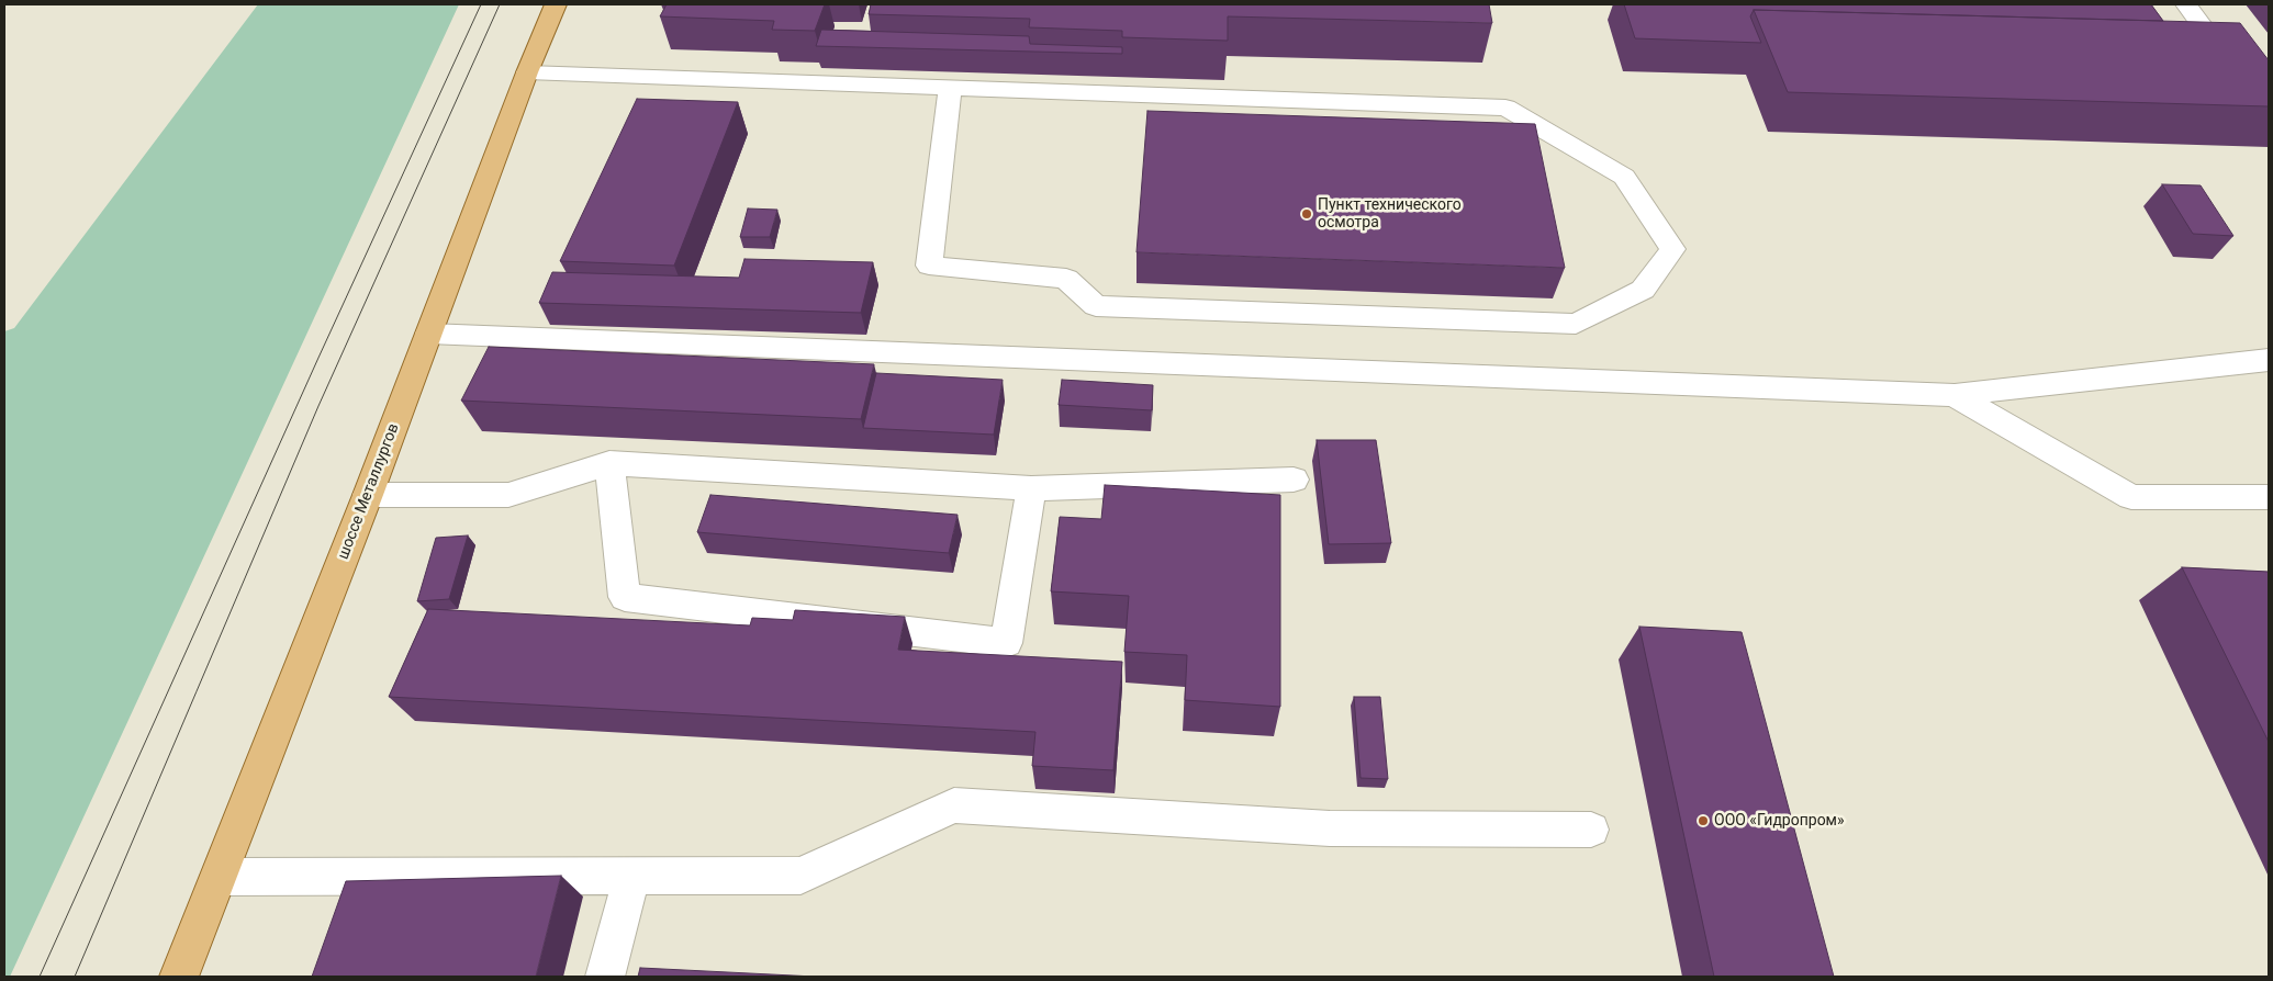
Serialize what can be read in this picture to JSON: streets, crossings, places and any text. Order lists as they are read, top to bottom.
{
  "streets": {
    "main road": ["шоссе Металлургов"]
  },
  "places": ["Пункт технического осмотра", "ООО «Гидропром»"]
}
